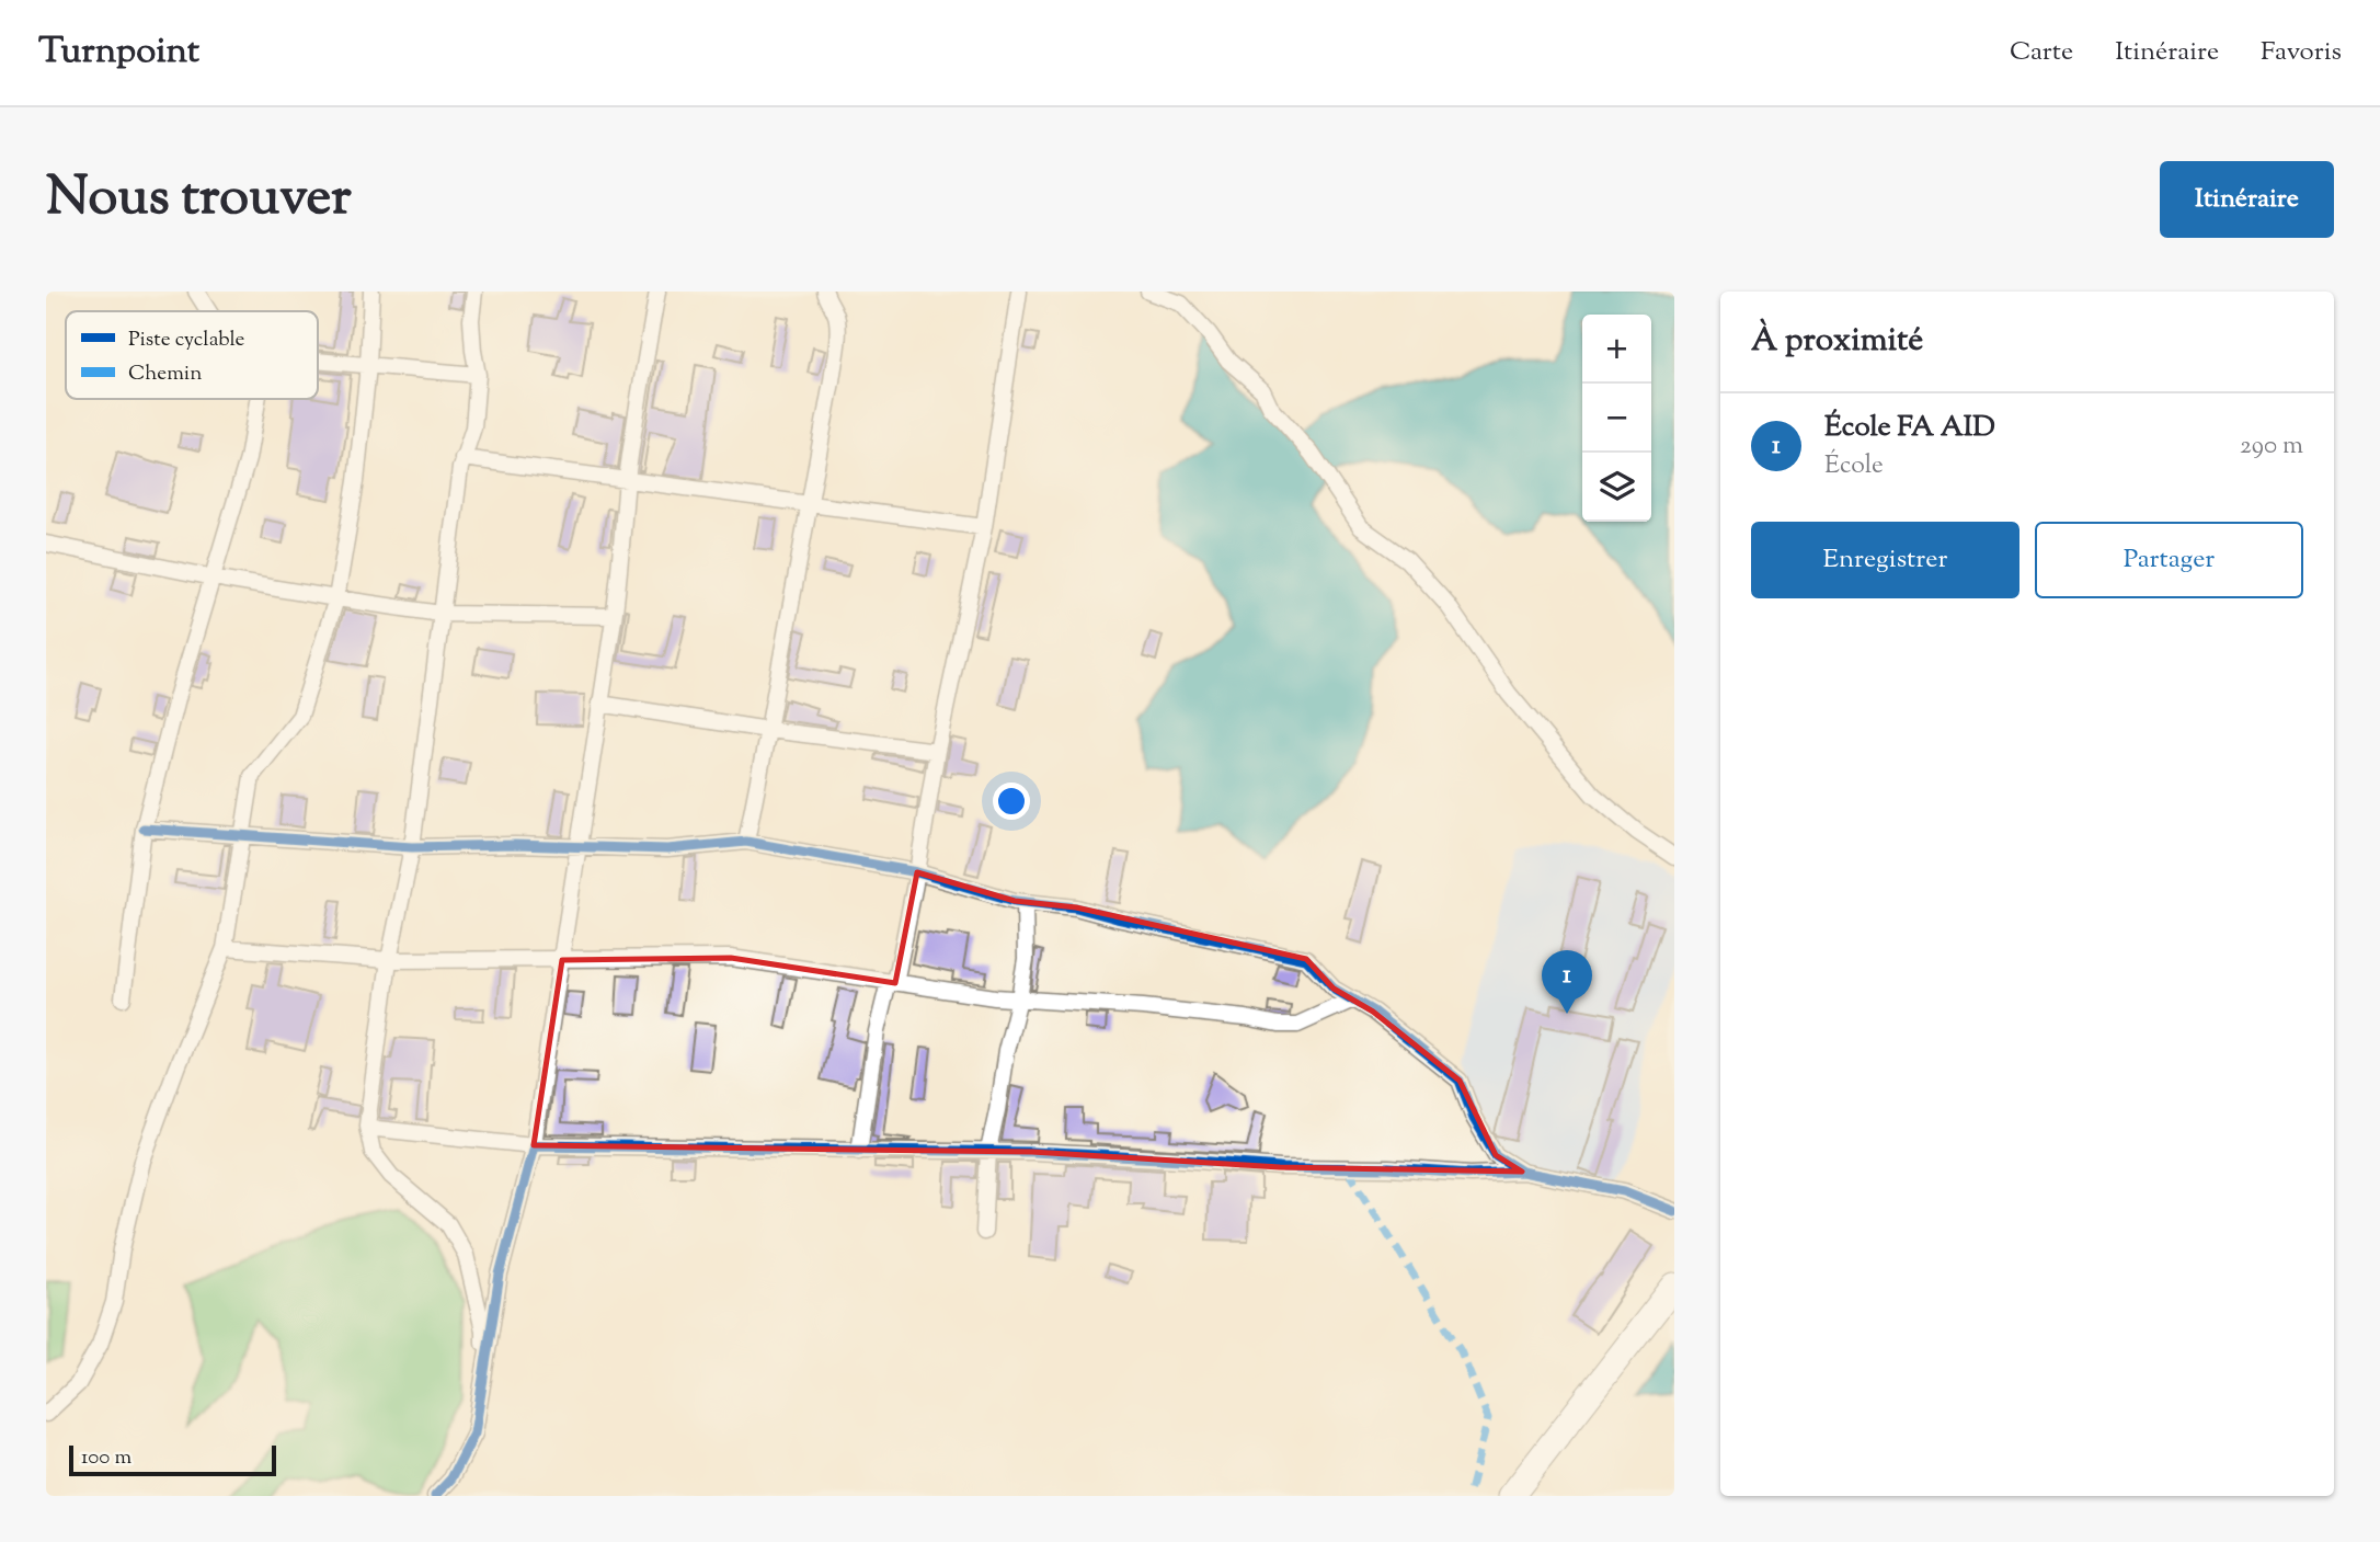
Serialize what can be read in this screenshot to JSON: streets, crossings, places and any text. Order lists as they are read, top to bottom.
{
  "legend": ["Piste cyclable", "Chemin"],
  "scale_bar": "100 m",
  "page": {
    "header": "Turnpoint",
    "nav": ["Carte", "Itinéraire", "Favoris"],
    "title": "Nous trouver",
    "buttons": [
      "Itinéraire",
      ["Enregistrer", "Partager"]
    ],
    "heading": "À proximité",
    "map_buttons": ["+", "−"],
    "list": [
      {
        "mark": "1",
        "name": "École FA AID",
        "note": "École",
        "value": "290 m"
      }
    ],
    "pins": "1",
    "scale": "100 m"
  }
}
